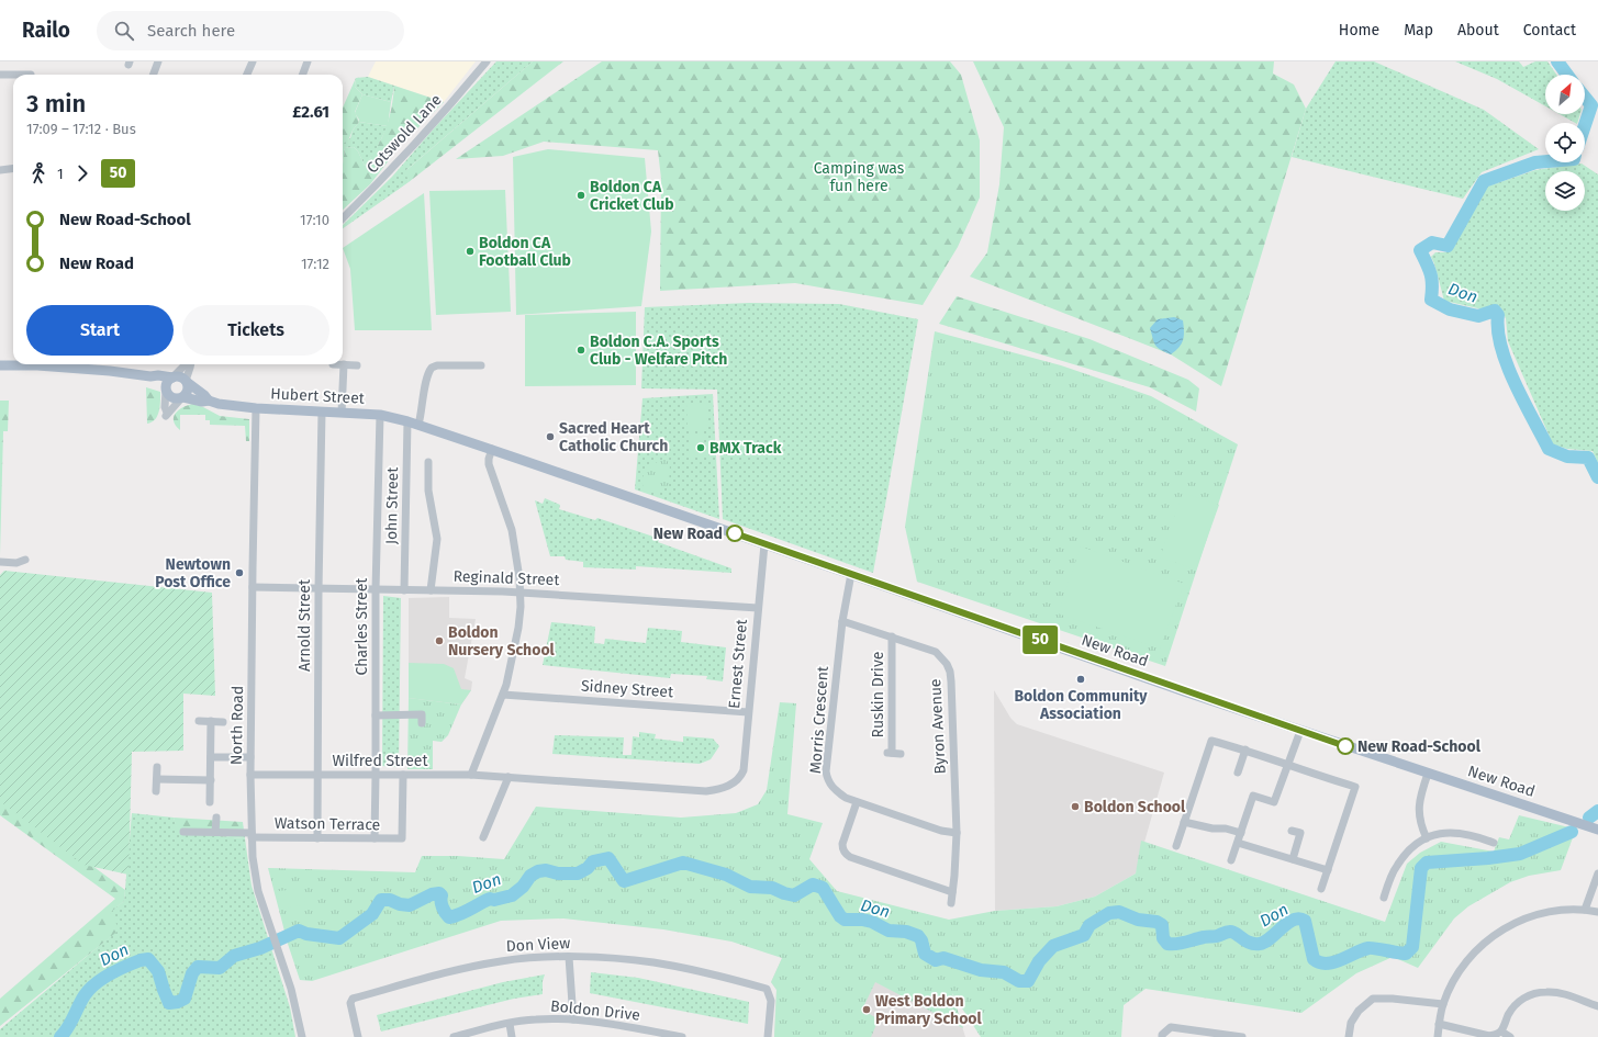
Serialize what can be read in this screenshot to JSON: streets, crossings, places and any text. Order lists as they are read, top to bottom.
{
  "streets": {
    "main road": ["Hubert Street", "New Road"],
    "street": [
      "Cotswold Lane",
      "John Street",
      "Reginald Street",
      "Arnold Street",
      "Charles Street",
      "Ernest Street",
      "Sidney Street",
      "Ruskin Drive",
      "Morris Crescent",
      "North Road",
      "Byron Avenue",
      "Wilfred Street",
      "Watson Terrace",
      "Don View",
      "Boldon Drive"
    ]
  },
  "crossings": [
    ["Hubert Street", "John Street"],
    ["Hubert Street", "Arnold Street"],
    ["Hubert Street", "Charles Street"],
    ["Hubert Street", "New Road"],
    ["Hubert Street", "North Road"],
    ["John Street", "Reginald Street"],
    ["Reginald Street", "Arnold Street"],
    ["Reginald Street", "Charles Street"],
    ["Reginald Street", "Ernest Street"],
    ["Reginald Street", "North Road"],
    ["Arnold Street", "Wilfred Street"],
    ["Arnold Street", "Watson Terrace"],
    ["Charles Street", "Wilfred Street"],
    ["Charles Street", "Watson Terrace"],
    ["New Road", "Ernest Street"],
    ["New Road", "Morris Crescent"],
    ["Ernest Street", "Sidney Street"],
    ["Ernest Street", "Wilfred Street"],
    ["Ruskin Drive", "Byron Avenue"],
    ["Morris Crescent", "Byron Avenue"],
    ["North Road", "Wilfred Street"],
    ["North Road", "Watson Terrace"],
    ["Wilfred Street", "Watson Terrace"]
  ],
  "water": ["Don"],
  "parks": ["Camping was fun here"],
  "places": [
    "Boldon CA Cricket Club",
    "Boldon CA Football Club",
    "Boldon C.A. Sports Club - Welfare Pitch",
    "Sacred Heart Catholic Church",
    "BMX Track",
    "New Road",
    "Newtown Post Office",
    "Boldon Nursery School",
    "Boldon Community Association",
    "New Road-School",
    "Boldon School",
    "West Boldon Primary School"
  ],
  "lines": ["bus line 50"],
  "north": "top right",
  "page": {
    "header": "Railo",
    "search": "Search here",
    "nav": [
      "Home",
      "Map",
      "About",
      "Contact"
    ],
    "on_map": "50",
    "heading": ["3 min", "17:09 – 17:12 · Bus", "£2.61"],
    "legs": ["1", "50"],
    "list": [
      {
        "name": "New Road-School",
        "value": "17:10"
      },
      {
        "name": "New Road",
        "value": "17:12"
      }
    ],
    "buttons": ["Start", "Tickets"]
  }
}
